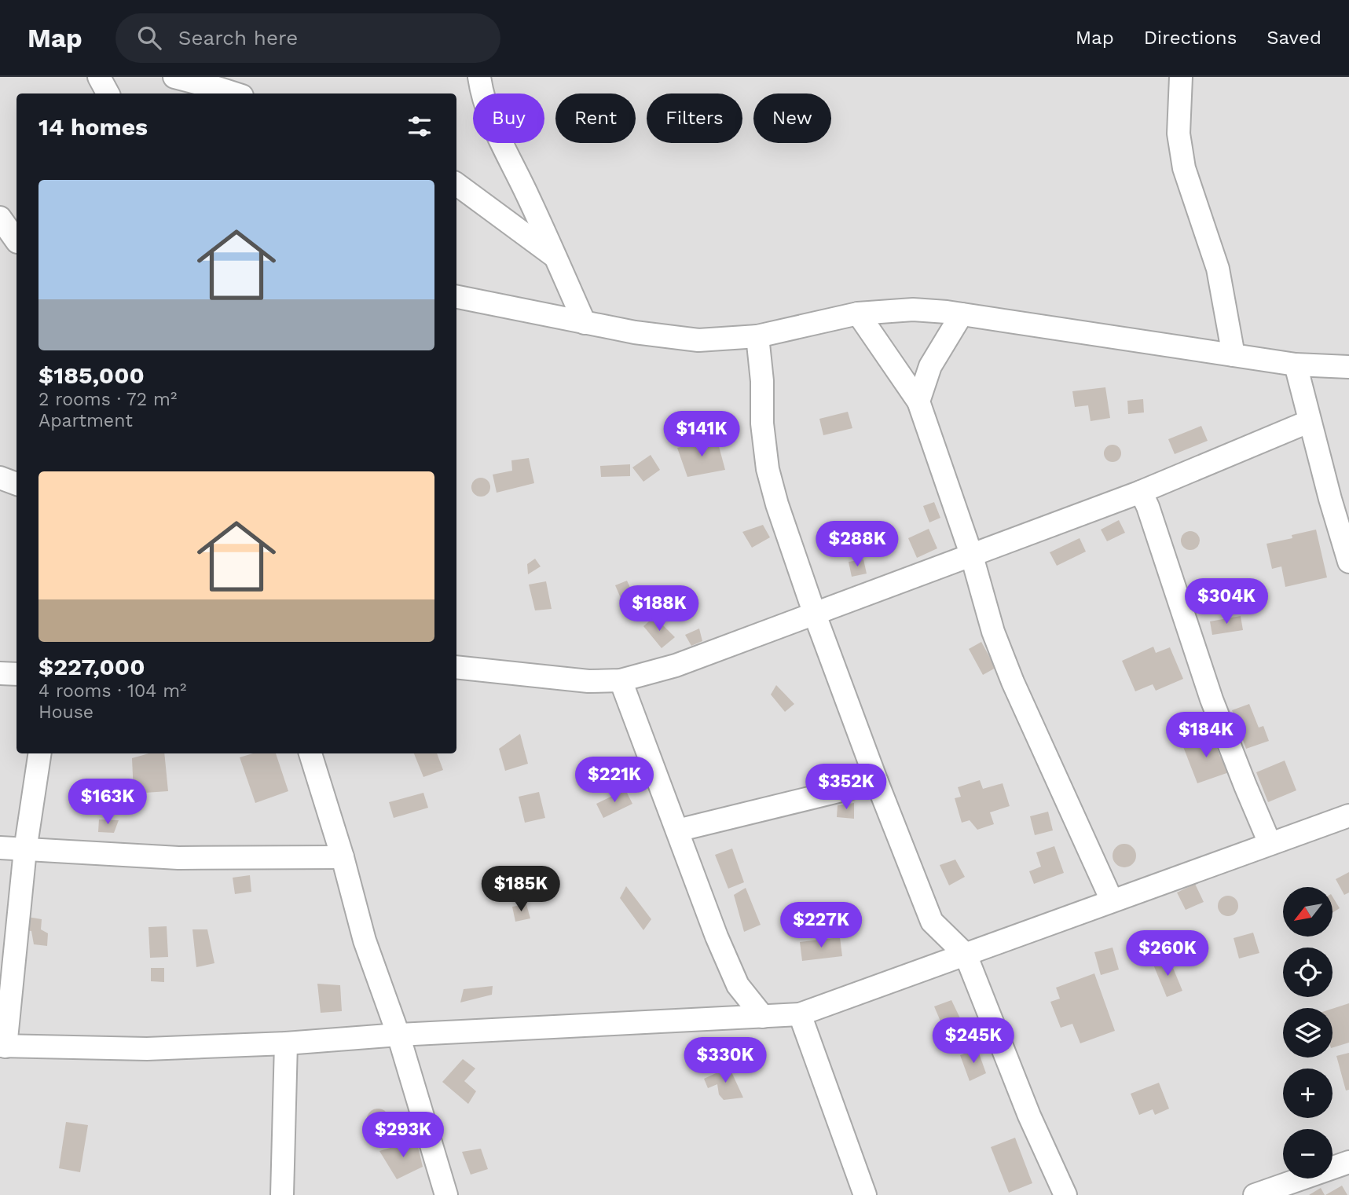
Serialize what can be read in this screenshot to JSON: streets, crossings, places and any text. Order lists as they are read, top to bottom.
{
  "north": "bottom left",
  "page": {
    "header": "Map",
    "search": "Search here",
    "nav": ["Map", "Directions", "Saved"],
    "chip": [
      "Buy",
      "Rent",
      "Filters",
      "New"
    ],
    "heading": "14 homes",
    "list": [
      {
        "name": "$185,000",
        "note": "2 rooms · 72 m² · Apartment"
      },
      {
        "name": "$227,000",
        "note": "4 rooms · 104 m² · House"
      }
    ],
    "price": [
      "$141K",
      "$288K",
      "$304K",
      "$188K",
      "$184K",
      "$221K",
      "$352K",
      "$163K",
      "$185K",
      "$227K",
      "$260K",
      "$245K",
      "$330K",
      "$293K"
    ],
    "map_buttons": ["+", "−"]
  }
}
